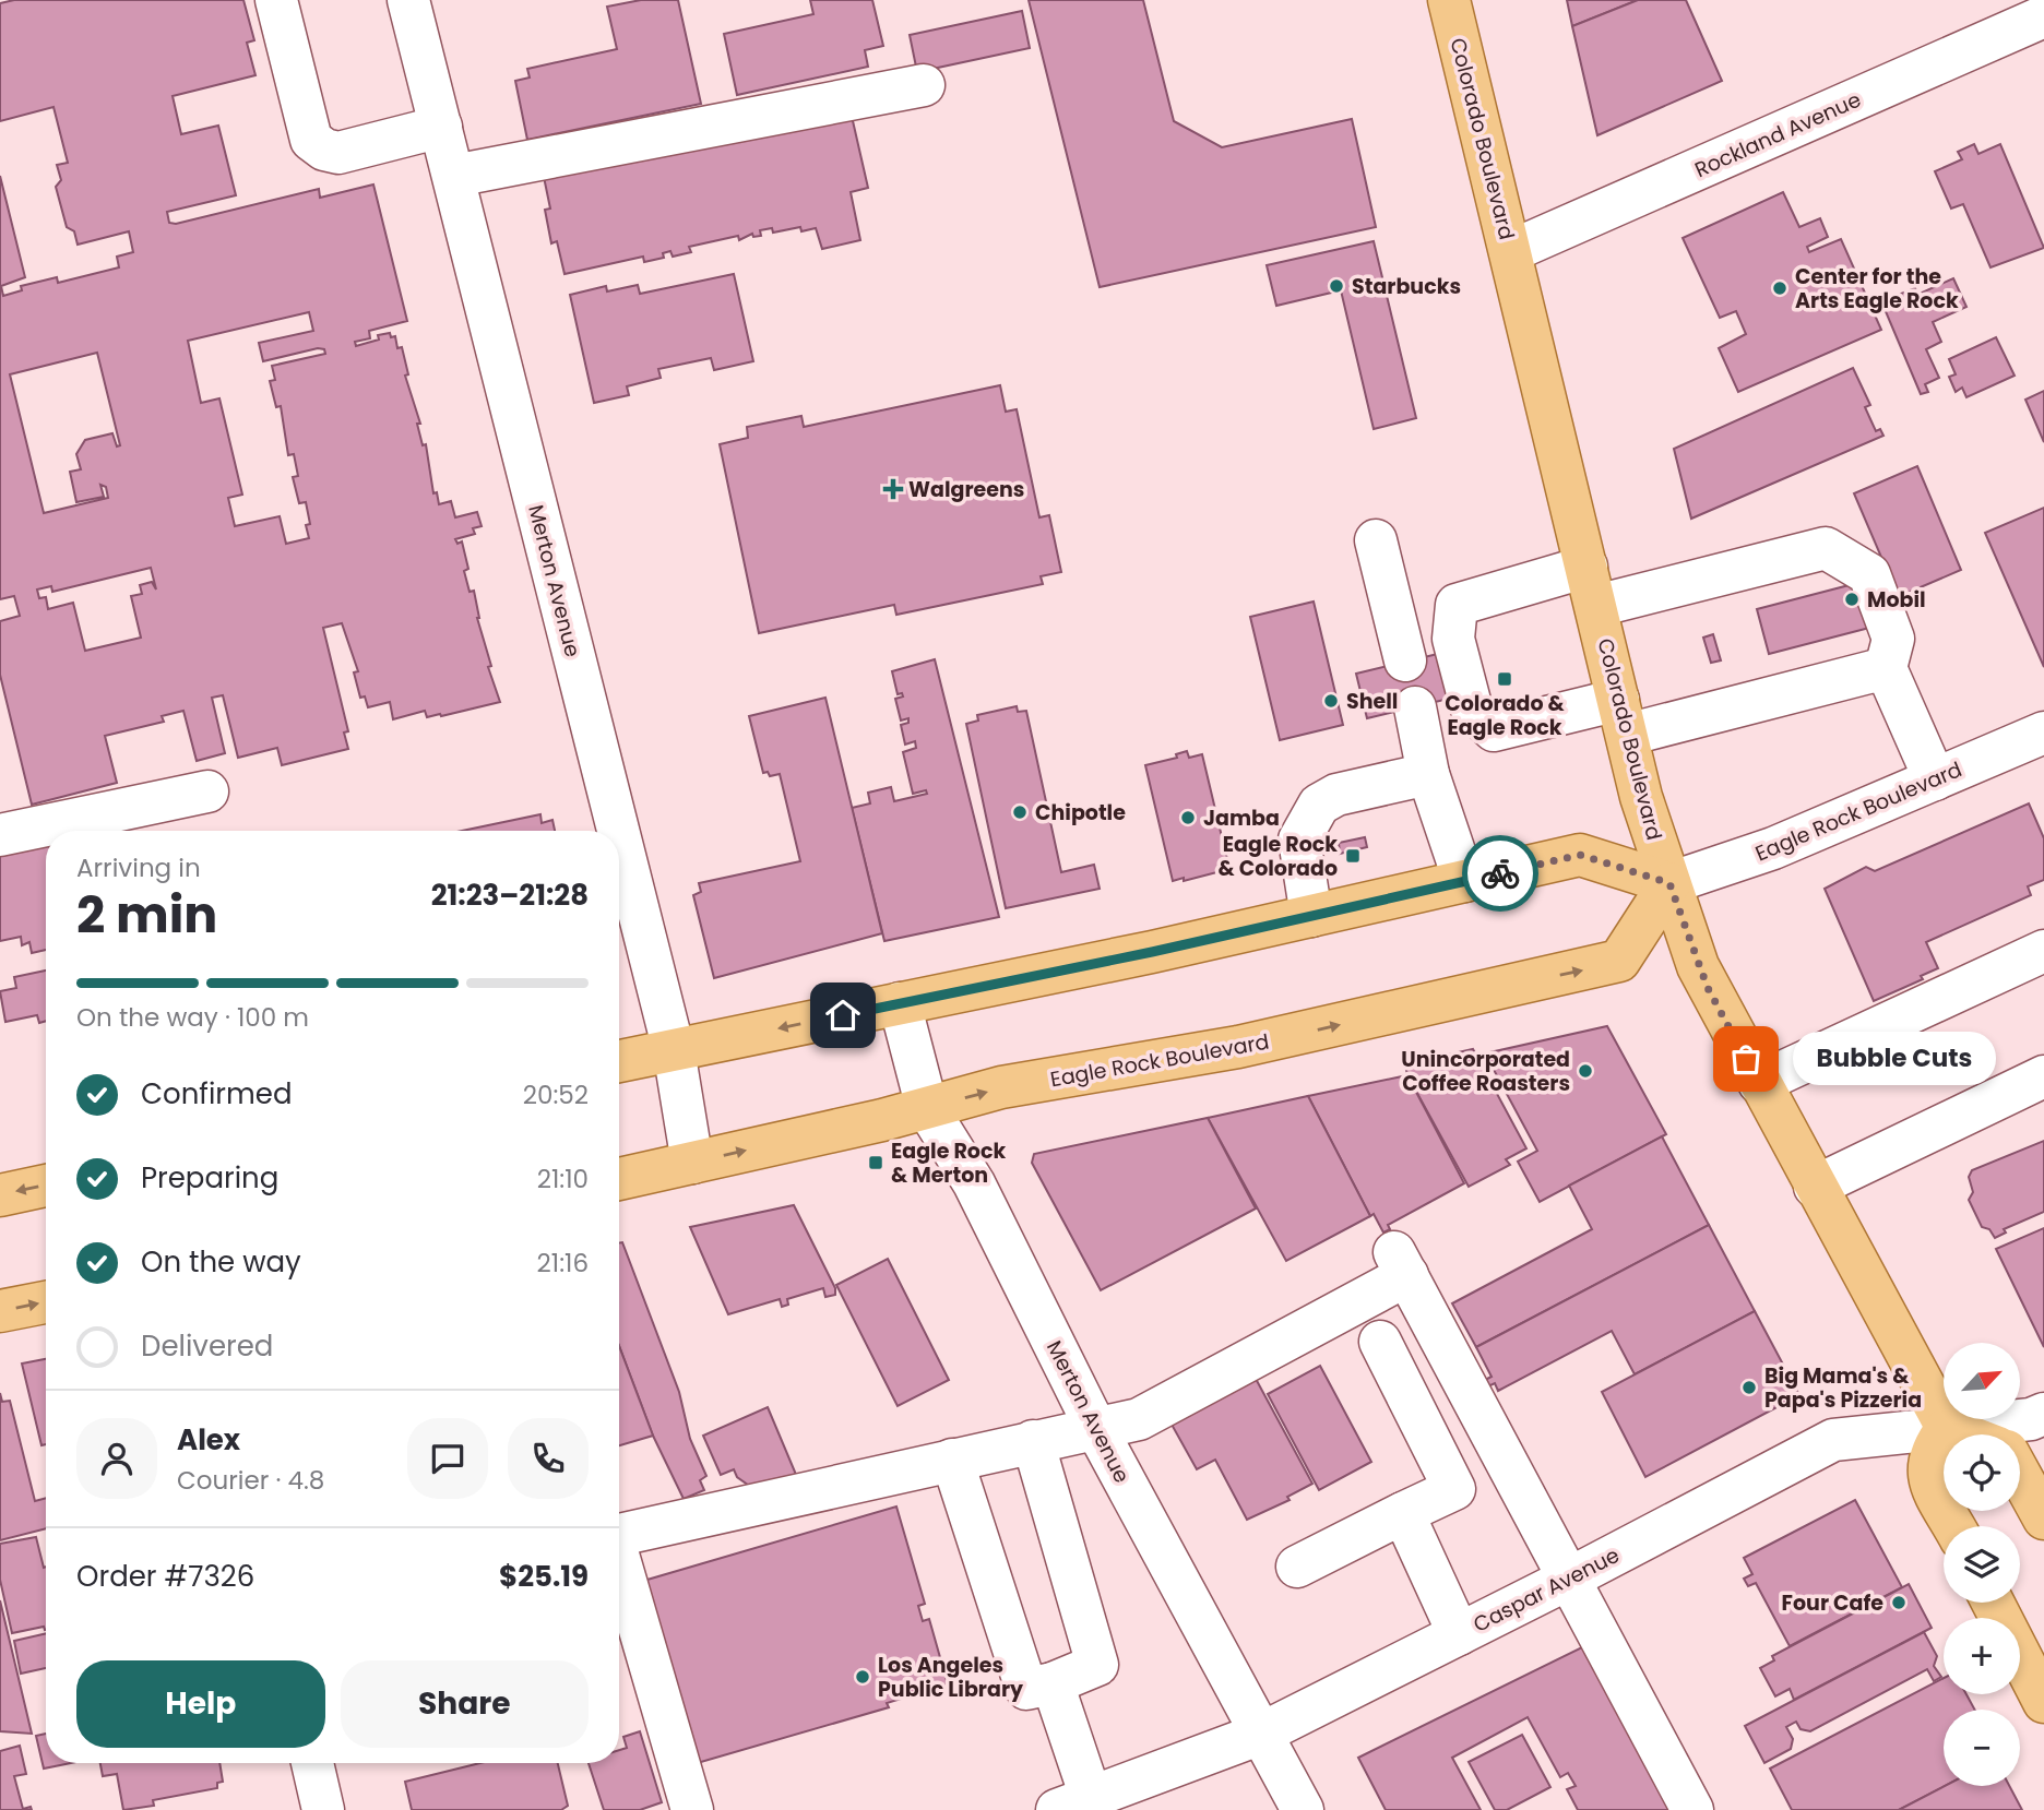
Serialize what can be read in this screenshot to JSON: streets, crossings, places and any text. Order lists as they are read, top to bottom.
{
  "streets": {
    "main road": ["Colorado Boulevard", "Eagle Rock Boulevard"],
    "street": ["Rockland Avenue", "Merton Avenue", "Caspar Avenue"]
  },
  "crossings": [
    ["Rockland Avenue", "Colorado Boulevard"],
    ["Colorado Boulevard", "Eagle Rock Boulevard"],
    ["Colorado Boulevard", "Caspar Avenue"],
    ["Merton Avenue", "Eagle Rock Boulevard"],
    ["Merton Avenue", "Caspar Avenue"]
  ],
  "places": {
    "other": [
      "Starbucks",
      "Center for the Arts Eagle Rock",
      "Mobil",
      "Shell",
      "Chipotle",
      "Jamba",
      "Bubble Cuts",
      "Unincorporated Coffee Roasters",
      "Big Mama's & Papa's Pizzeria",
      "Four Cafe",
      "Los Angeles Public Library"
    ],
    "health": ["Walgreens"],
    "transit": ["Colorado & Eagle Rock", "Eagle Rock & Colorado", "Eagle Rock & Merton"]
  },
  "north": "top right",
  "page": {
    "heading": ["2 min", "Arriving in", "21:23–21:28"],
    "panel": [
      "Alex",
      "Courier · 4.8",
      "Order #7326",
      "$25.19"
    ],
    "bar": "On the way · 100 m",
    "bubble": "Bubble Cuts",
    "list": [
      ["Confirmed", "20:52"],
      ["Preparing", "21:10"],
      ["On the way", "21:16"],
      "Delivered"
    ],
    "map_buttons": ["+", "−"],
    "buttons": ["Help", "Share"]
  }
}
